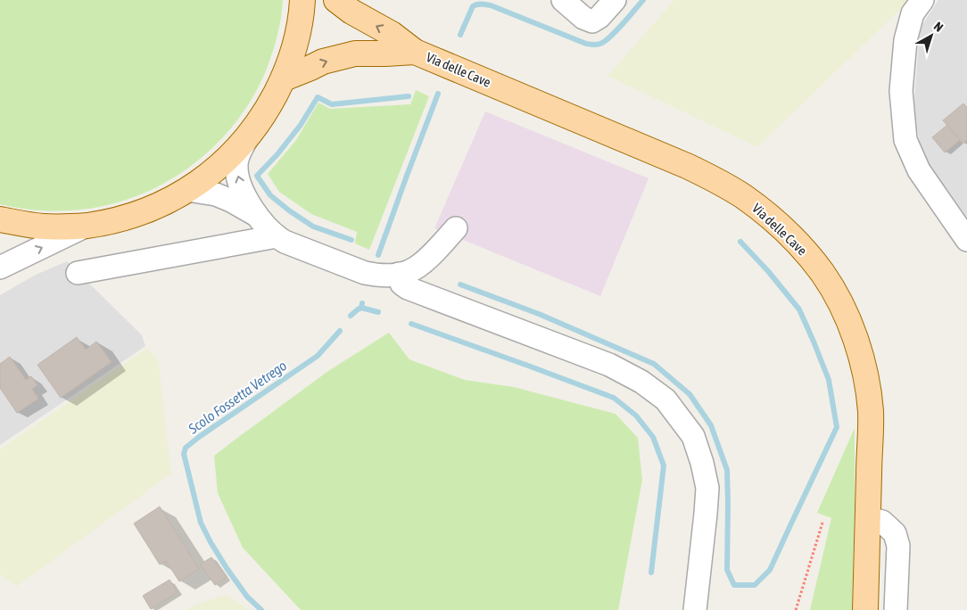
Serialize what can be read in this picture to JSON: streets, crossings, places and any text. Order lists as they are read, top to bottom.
{
  "streets": {
    "main road": ["Via delle Cave"]
  },
  "water": ["Scolo Fossetta Vetrego"],
  "north": "top right"
}
